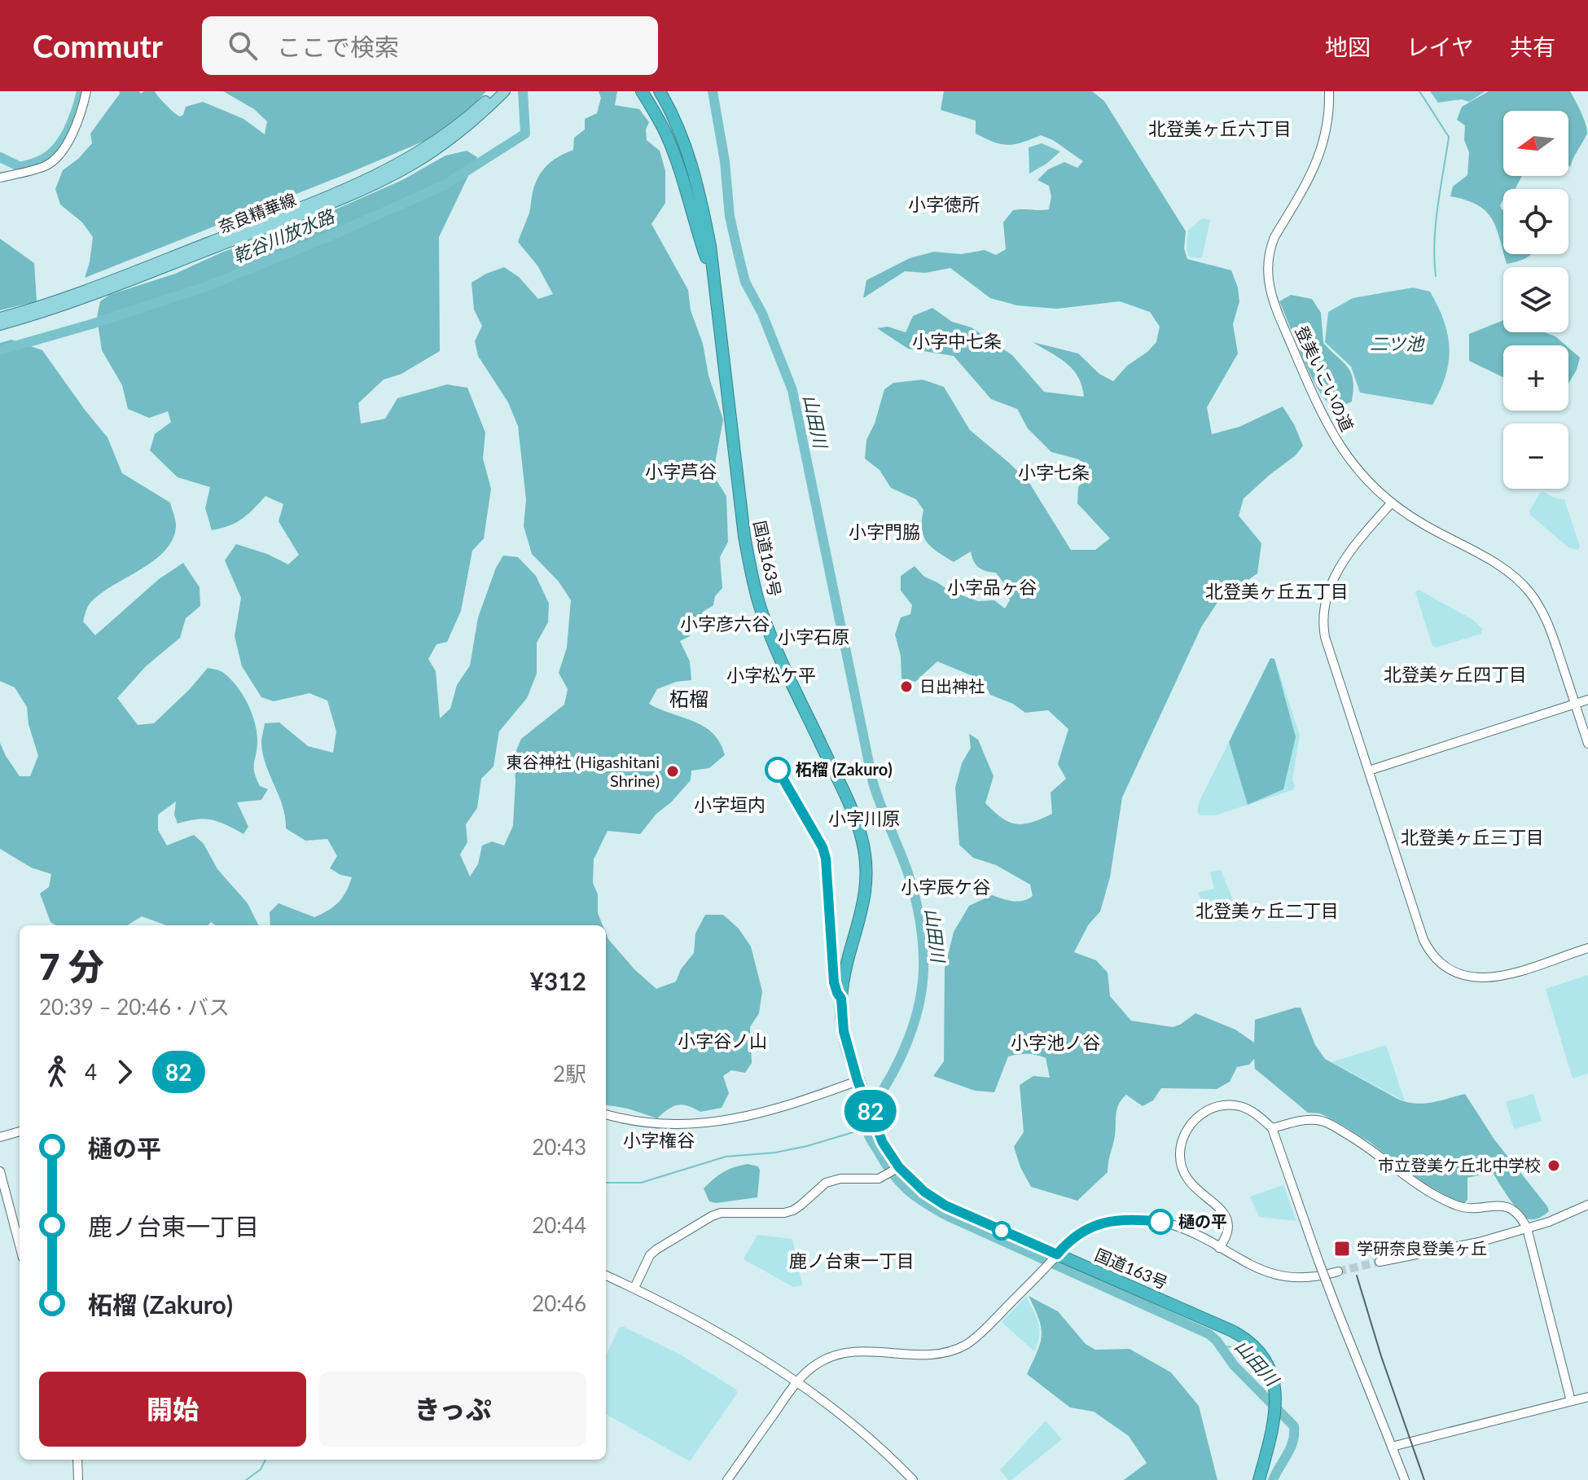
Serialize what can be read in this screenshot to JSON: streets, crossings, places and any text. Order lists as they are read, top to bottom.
{
  "streets": {
    "highway": ["国道163号"],
    "main road": ["奈良精華線"],
    "street": ["登美いこいの道"]
  },
  "districts": [
    "北登美ヶ丘六丁目",
    "小字徳所",
    "小字中七条",
    "小字芦谷",
    "小字七条",
    "小字門脇",
    "小字品ヶ谷",
    "北登美ヶ丘五丁目",
    "小字彦六谷",
    "小字石原",
    "北登美ヶ丘四丁目",
    "小字松ケ平",
    "柘榴",
    "小字垣内",
    "小字川原",
    "北登美ヶ丘三丁目",
    "小字辰ケ谷",
    "北登美ヶ丘二丁目",
    "小字谷ノ山",
    "小字池ノ谷",
    "小字権谷",
    "鹿ノ台東一丁目"
  ],
  "water": ["乾谷川放水路", "二ツ池", "山田川"],
  "places": {
    "other": [
      "日出神社",
      "柘榴 (Zakuro)",
      "東谷神社 (Higashitani Shrine)",
      "市立登美ケ丘北中学校",
      "樋の平"
    ],
    "transit": ["学研奈良登美ヶ丘"]
  },
  "lines": ["bus line 82"],
  "north": "left",
  "page": {
    "header": "Commutr",
    "search": "ここで検索",
    "nav": ["地図", "レイヤ", "共有"],
    "on_map": "82",
    "map_buttons": ["+", "−"],
    "heading": ["7 分", "20:39 – 20:46 · バス", "¥312"],
    "legs": ["4", "82", "2駅"],
    "list": [
      {
        "name": "樋の平",
        "value": "20:43"
      },
      {
        "name": "鹿ノ台東一丁目",
        "value": "20:44"
      },
      {
        "name": "柘榴 (Zakuro)",
        "value": "20:46"
      }
    ],
    "buttons": ["開始", "きっぷ"]
  }
}
